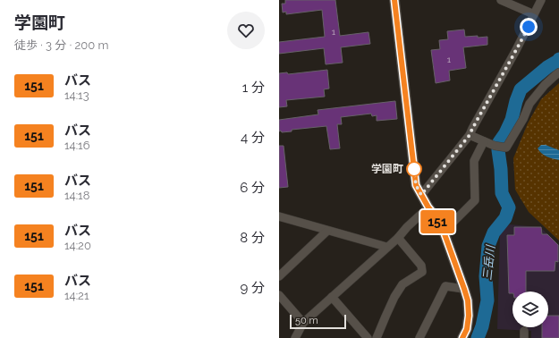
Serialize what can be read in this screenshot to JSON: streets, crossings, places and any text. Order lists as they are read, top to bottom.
{
  "water": ["三岳川"],
  "places": ["学園町"],
  "lines": ["bus line 151"],
  "house_numbers": ["1", "1"],
  "scale_bar": "50 m",
  "page": {
    "heading": ["学園町", "徒歩 · 3 分 · 200 m"],
    "on_map": "151",
    "list": [
      {
        "mark": "151",
        "name": "バス",
        "note": "14:13",
        "value": "1 分"
      },
      {
        "mark": "151",
        "name": "バス",
        "note": "14:16",
        "value": "4 分"
      },
      {
        "mark": "151",
        "name": "バス",
        "note": "14:18",
        "value": "6 分"
      },
      {
        "mark": "151",
        "name": "バス",
        "note": "14:20",
        "value": "8 分"
      },
      {
        "mark": "151",
        "name": "バス",
        "note": "14:21",
        "value": "9 分"
      }
    ],
    "scale": "50 m"
  }
}
